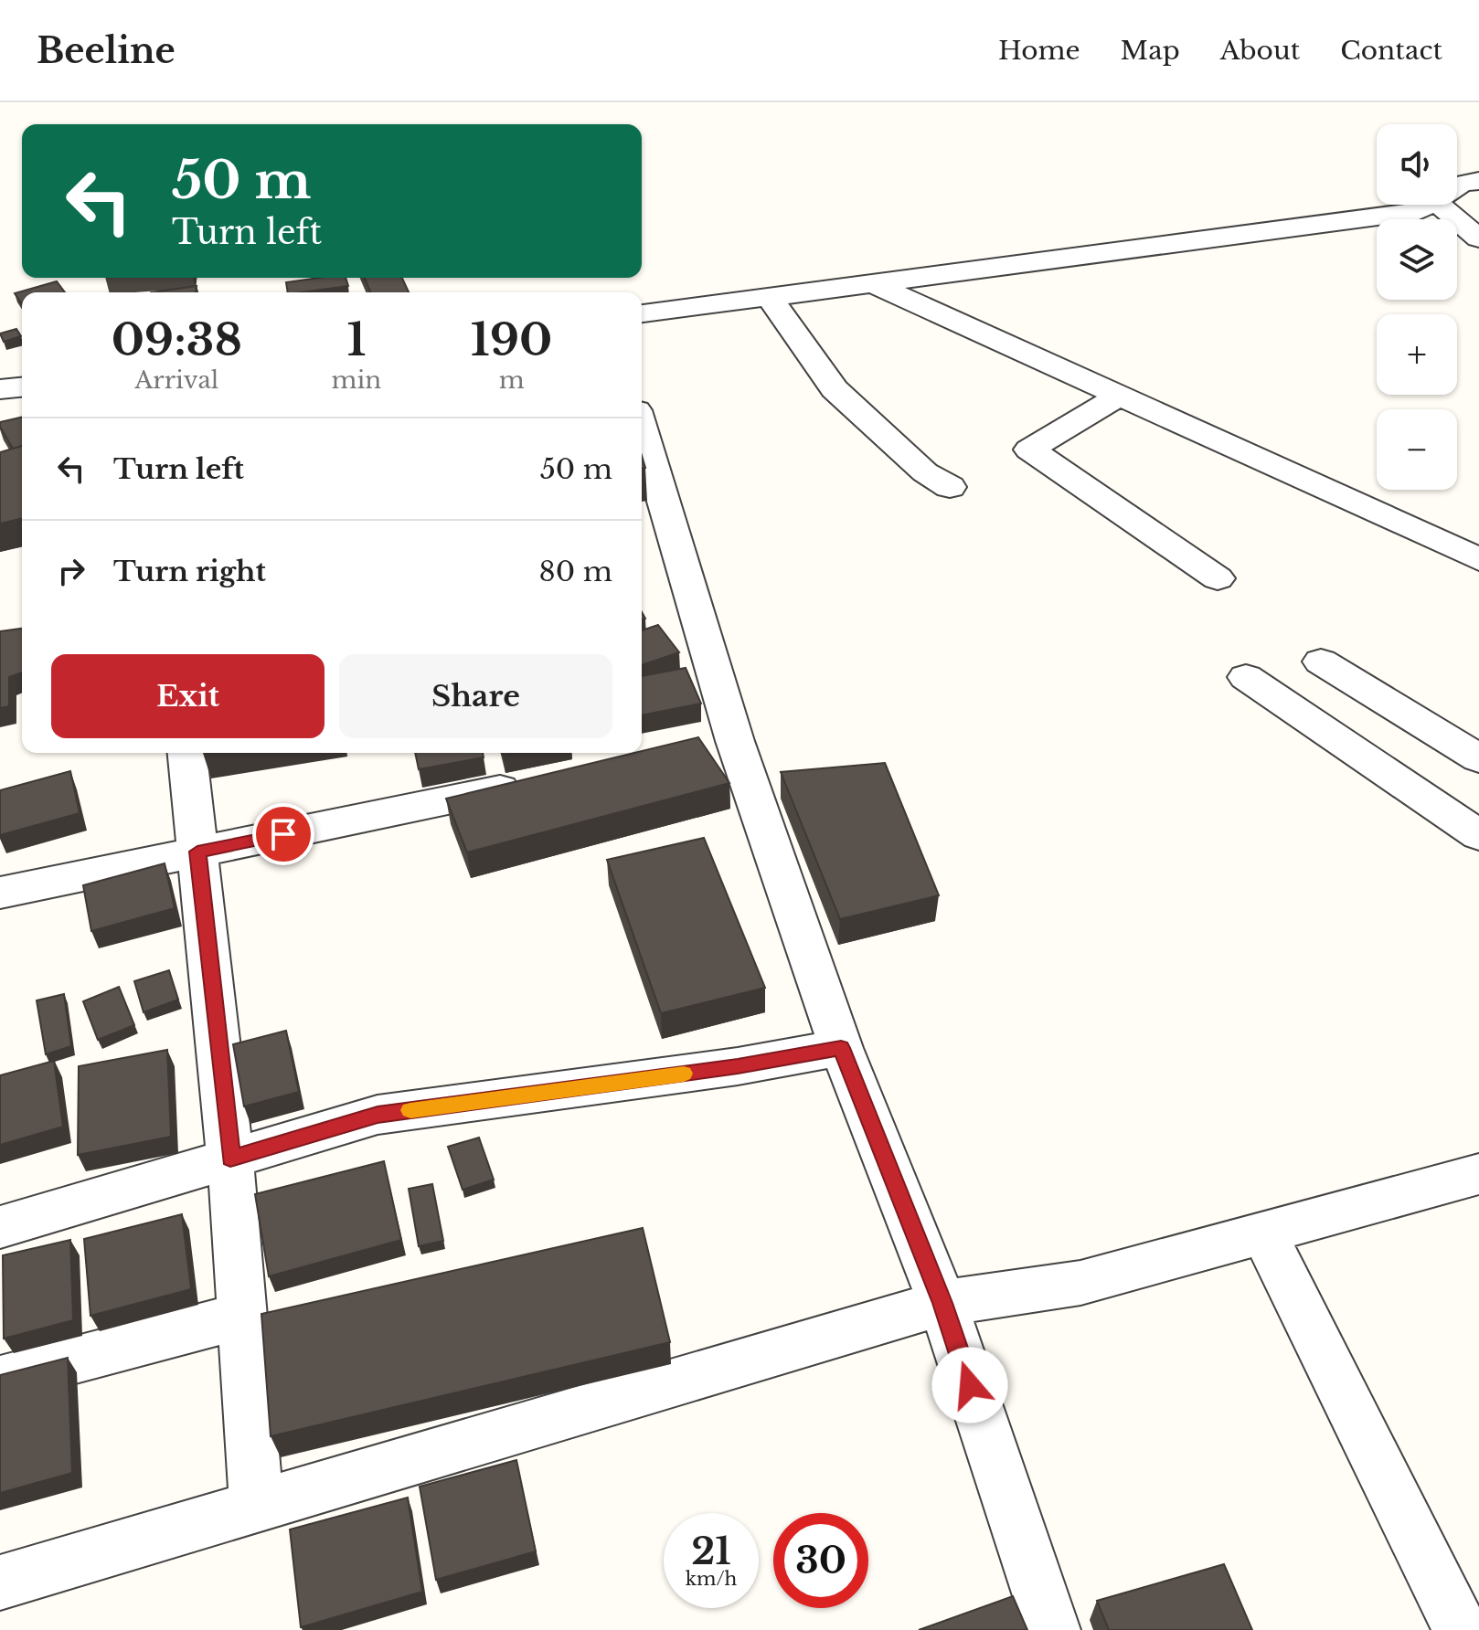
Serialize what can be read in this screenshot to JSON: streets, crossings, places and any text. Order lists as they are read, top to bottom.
{
  "page": {
    "header": "Beeline",
    "nav": [
      "Home",
      "Map",
      "About",
      "Contact"
    ],
    "map_buttons": ["+", "−"],
    "turn": ["50 m", "Turn left"],
    "eta": [
      "09:38",
      "Arrival",
      "1",
      "min",
      "190",
      "m"
    ],
    "list": [
      {
        "name": "Turn left",
        "value": "50 m"
      },
      {
        "name": "Turn right",
        "value": "80 m"
      }
    ],
    "buttons": ["Exit", "Share"],
    "speed": "21 km/h",
    "limit": "30"
  }
}
